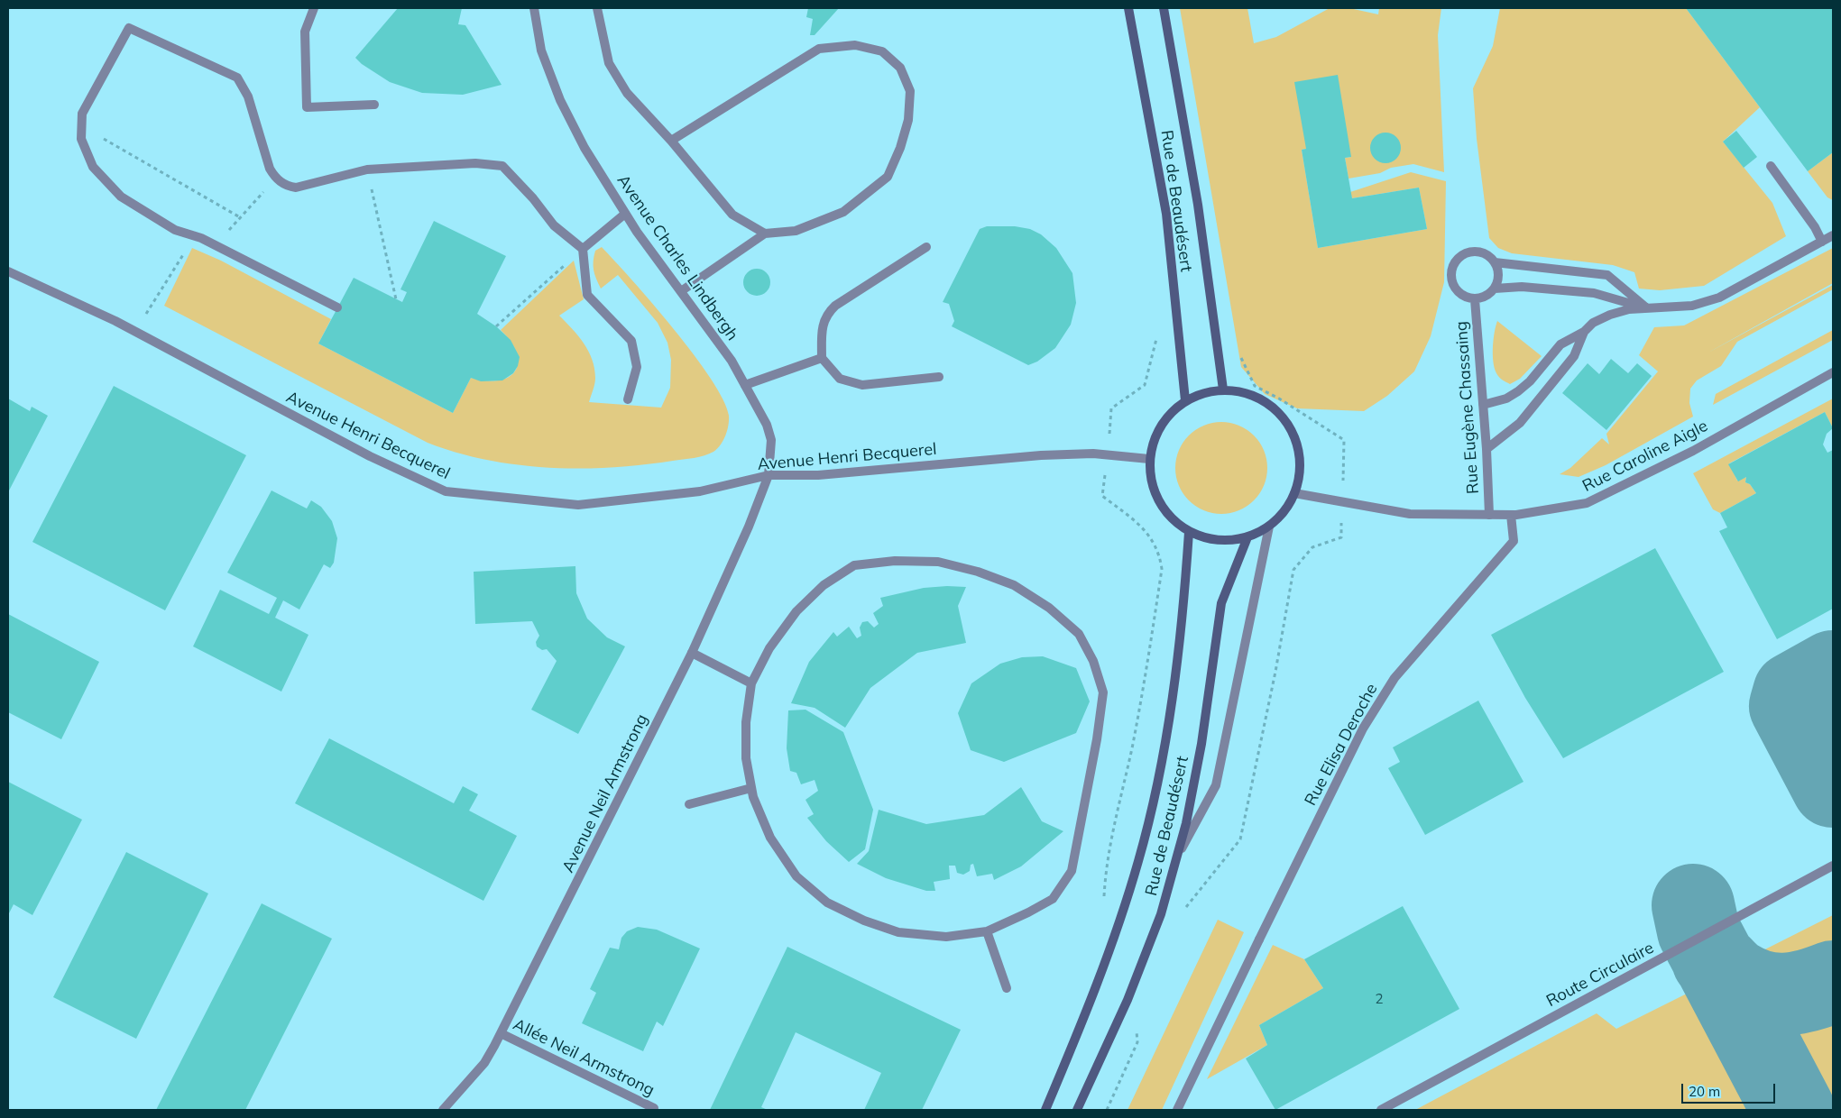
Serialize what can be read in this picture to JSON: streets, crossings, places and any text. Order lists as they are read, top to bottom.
{
  "streets": {
    "main road": ["Rue de Beaudésert"],
    "street": [
      "Avenue Charles Lindbergh",
      "Rue Eugène Chassaing",
      "Avenue Henri Becquerel",
      "Rue Caroline Aigle",
      "Rue Elisa Deroche",
      "Avenue Neil Armstrong",
      "Route Circulaire",
      "Allée Neil Armstrong"
    ]
  },
  "crossings": [
    ["Rue de Beaudésert", "Avenue Henri Becquerel"],
    ["Rue de Beaudésert", "Rue Caroline Aigle"],
    ["Avenue Charles Lindbergh", "Avenue Henri Becquerel"],
    ["Avenue Charles Lindbergh", "Avenue Neil Armstrong"],
    ["Rue Eugène Chassaing", "Rue Caroline Aigle"],
    ["Avenue Henri Becquerel", "Rue Caroline Aigle"],
    ["Avenue Henri Becquerel", "Avenue Neil Armstrong"],
    ["Rue Caroline Aigle", "Rue Elisa Deroche"],
    ["Avenue Neil Armstrong", "Allée Neil Armstrong"]
  ],
  "house_numbers": ["2"],
  "scale_bar": "20 m"
}
